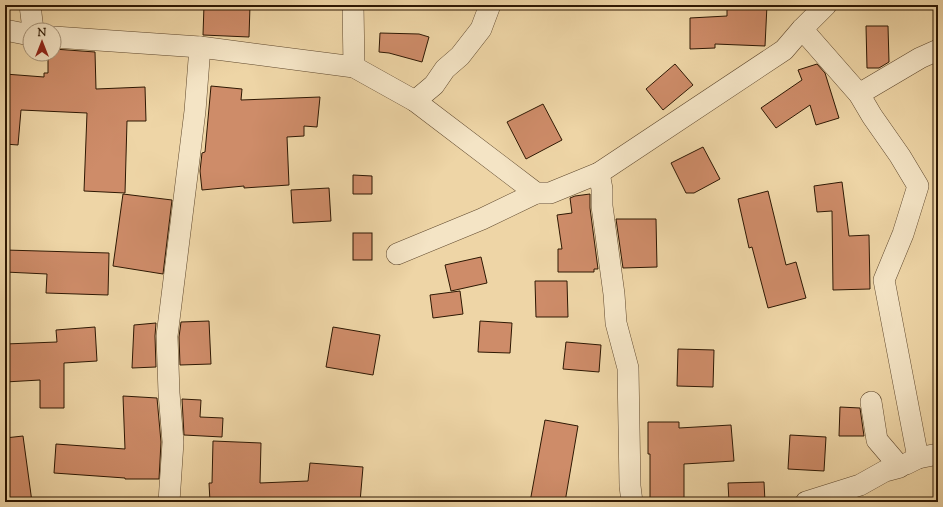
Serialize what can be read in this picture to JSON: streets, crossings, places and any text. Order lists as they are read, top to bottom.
{
  "north": "top"
}
